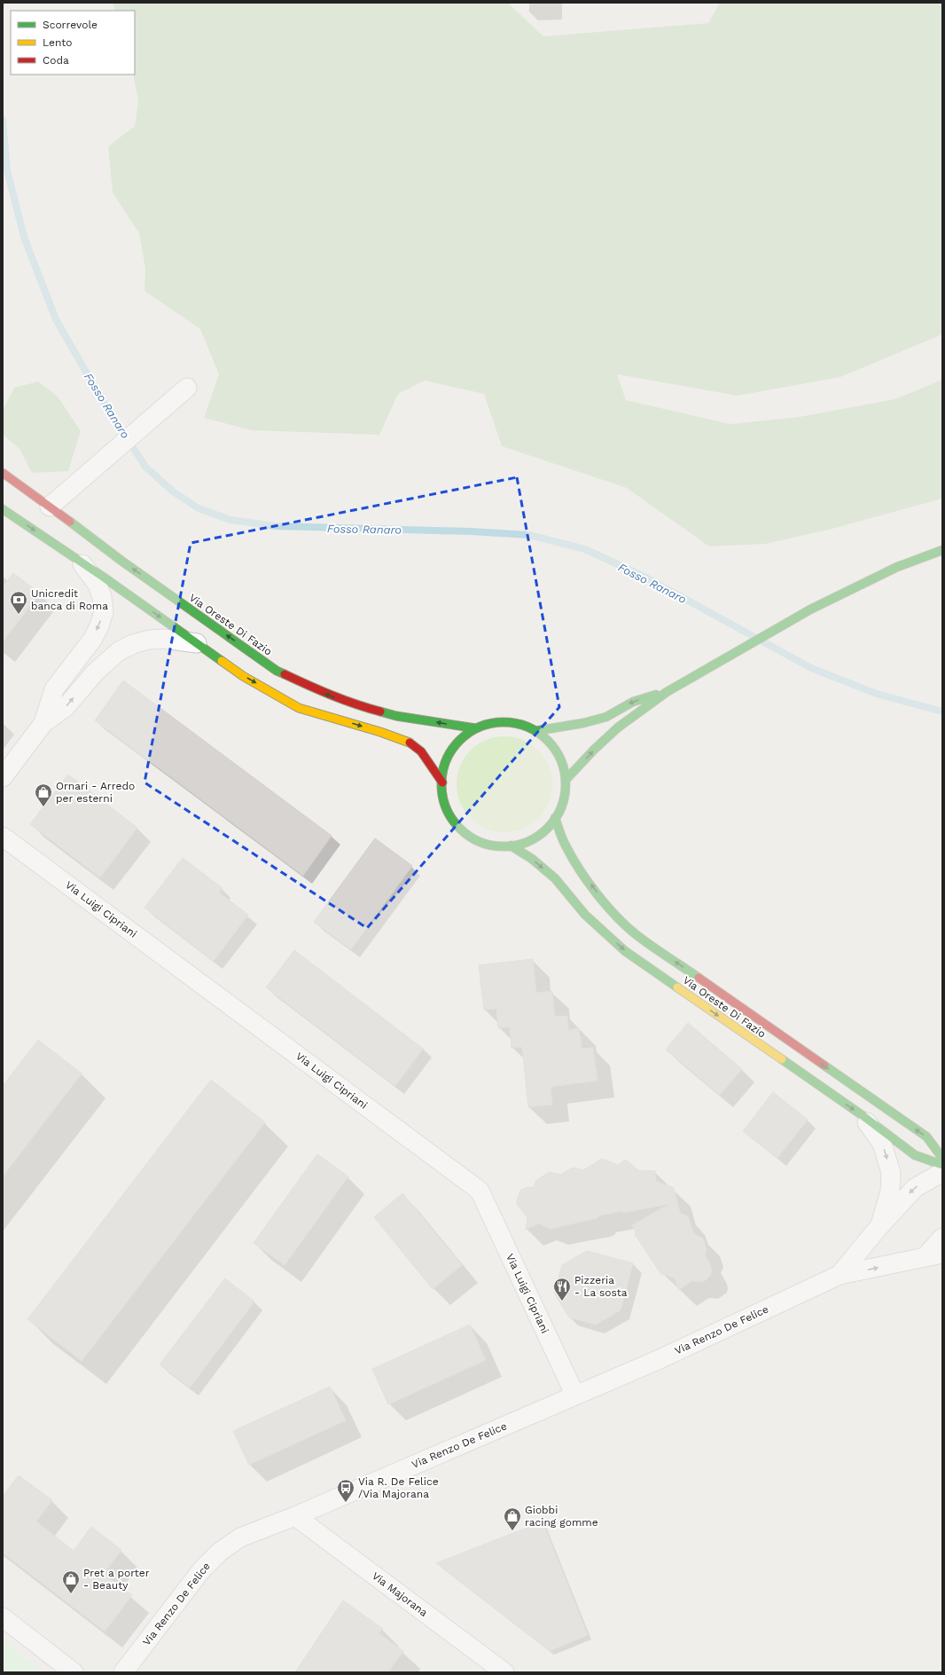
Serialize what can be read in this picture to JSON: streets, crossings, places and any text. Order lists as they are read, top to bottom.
{
  "streets": {
    "main road": ["Via Oreste Di Fazio"],
    "street": ["Via Luigi Cipriani", "Via Renzo De Felice", "Via Majorana"]
  },
  "crossings": [
    ["Via Luigi Cipriani", "Via Renzo De Felice"],
    ["Via Renzo De Felice", "Via Majorana"]
  ],
  "water": ["Fosso Ranaro"],
  "places": {
    "bank": ["Unicredit banca di Roma"],
    "shop": ["Ornari - Arredo per esterni", "Giobbi racing gomme", "Pret a porter - Beauty"],
    "restaurant": ["Pizzeria - La sosta"],
    "bus stop": ["Via R. De Felice /Via Majorana"]
  },
  "legend": ["Scorrevole", "Lento", "Coda"]
}
